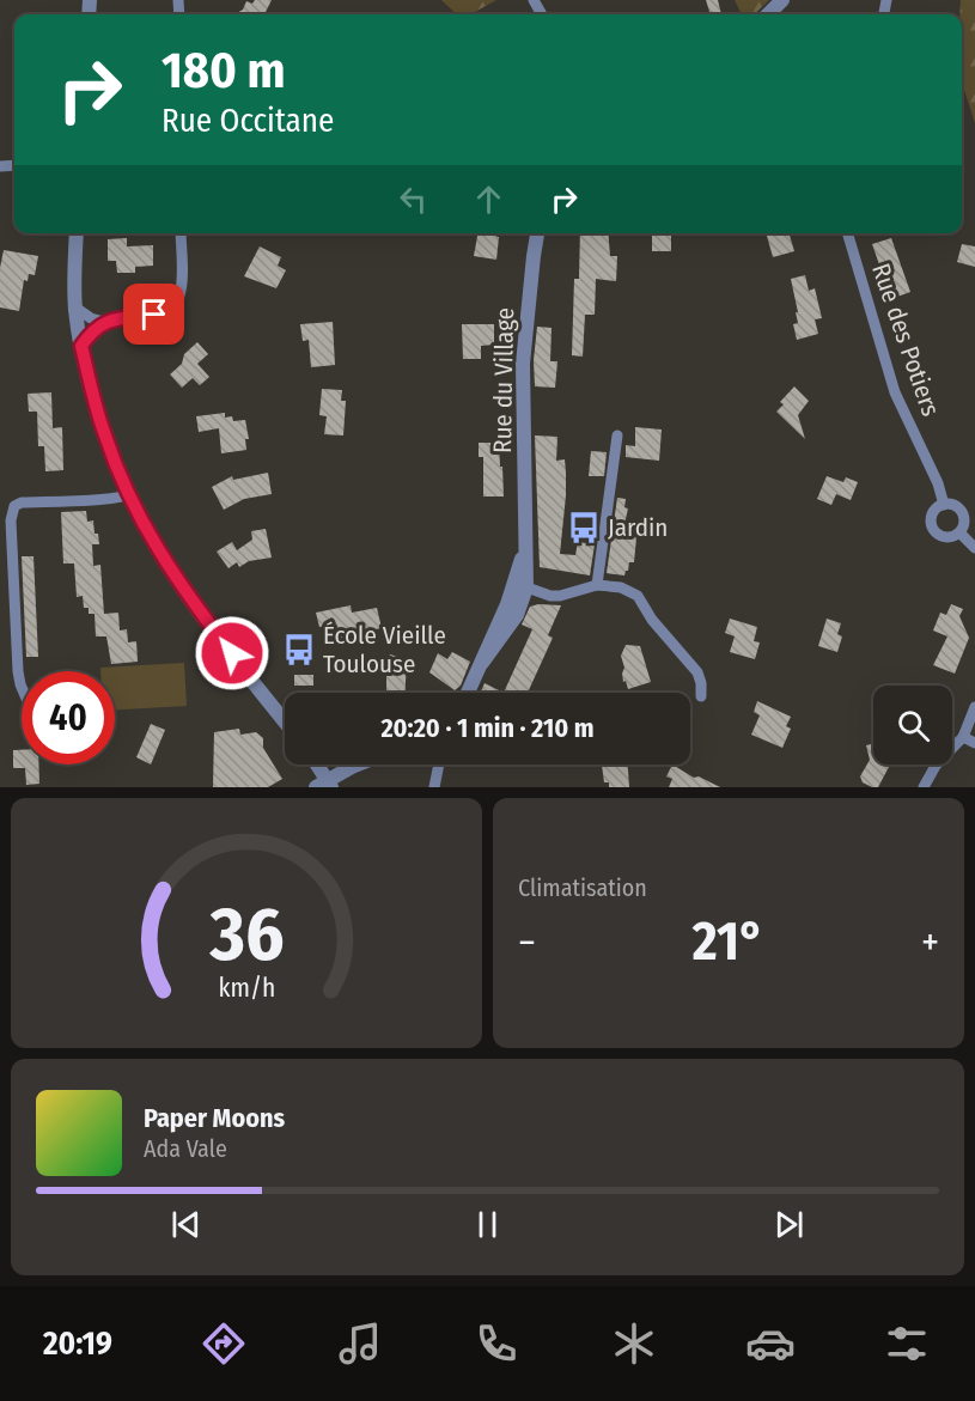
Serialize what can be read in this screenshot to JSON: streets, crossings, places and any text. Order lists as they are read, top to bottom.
{
  "streets": {
    "street": ["Rue des Potiers", "Rue du Village"]
  },
  "places": {
    "bus stop": ["Jardin", "École Vieille Toulouse"]
  },
  "page": {
    "turn": ["180 m", "Rue Occitane"],
    "limit": "40",
    "trip": "20:20 · 1 min · 210 m",
    "tile": "Climatisation",
    "heat": ["−", "21°", "+"],
    "song": ["Paper Moons", "Ada Vale"],
    "tabs": "20:19",
    "gauge": ["36", "km/h"]
  }
}
